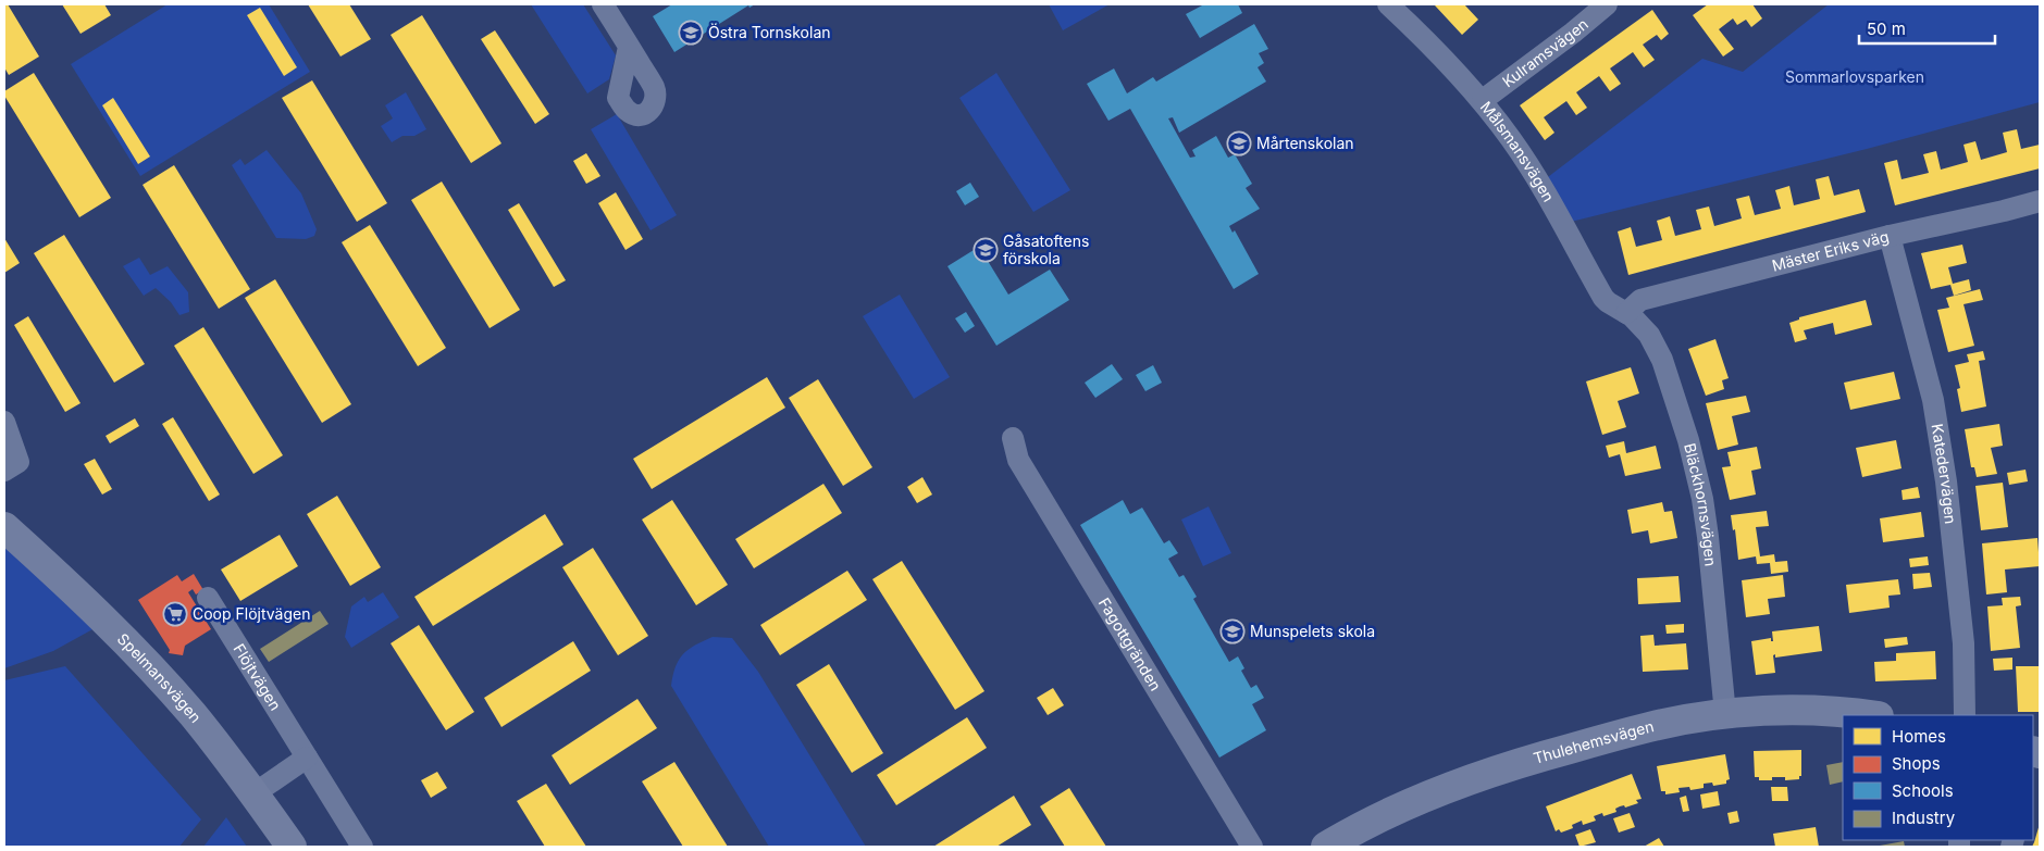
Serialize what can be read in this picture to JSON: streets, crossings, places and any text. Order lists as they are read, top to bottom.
{
  "streets": {
    "street": [
      "Kulramsvägen",
      "Målsmansvägen",
      "Mäster Eriks väg",
      "Katedervägen",
      "Bläckhornsvägen",
      "Fagottgränden",
      "Flöjtvägen",
      "Spelmansvägen",
      "Thulehemsvägen"
    ]
  },
  "crossings": [
    ["Kulramsvägen", "Målsmansvägen"],
    ["Målsmansvägen", "Mäster Eriks väg"],
    ["Målsmansvägen", "Bläckhornsvägen"],
    ["Mäster Eriks väg", "Katedervägen"],
    ["Mäster Eriks väg", "Bläckhornsvägen"],
    ["Bläckhornsvägen", "Thulehemsvägen"]
  ],
  "parks": ["Sommarlovsparken"],
  "places": {
    "school or university": [
      "Östra Tornskolan",
      "Mårtenskolan",
      "Gåsatoftens förskola",
      "Munspelets skola"
    ],
    "supermarket": ["Coop Flöjtvägen"]
  },
  "legend": [
    "Homes",
    "Shops",
    "Schools",
    "Industry"
  ],
  "scale_bar": "50 m"
}
